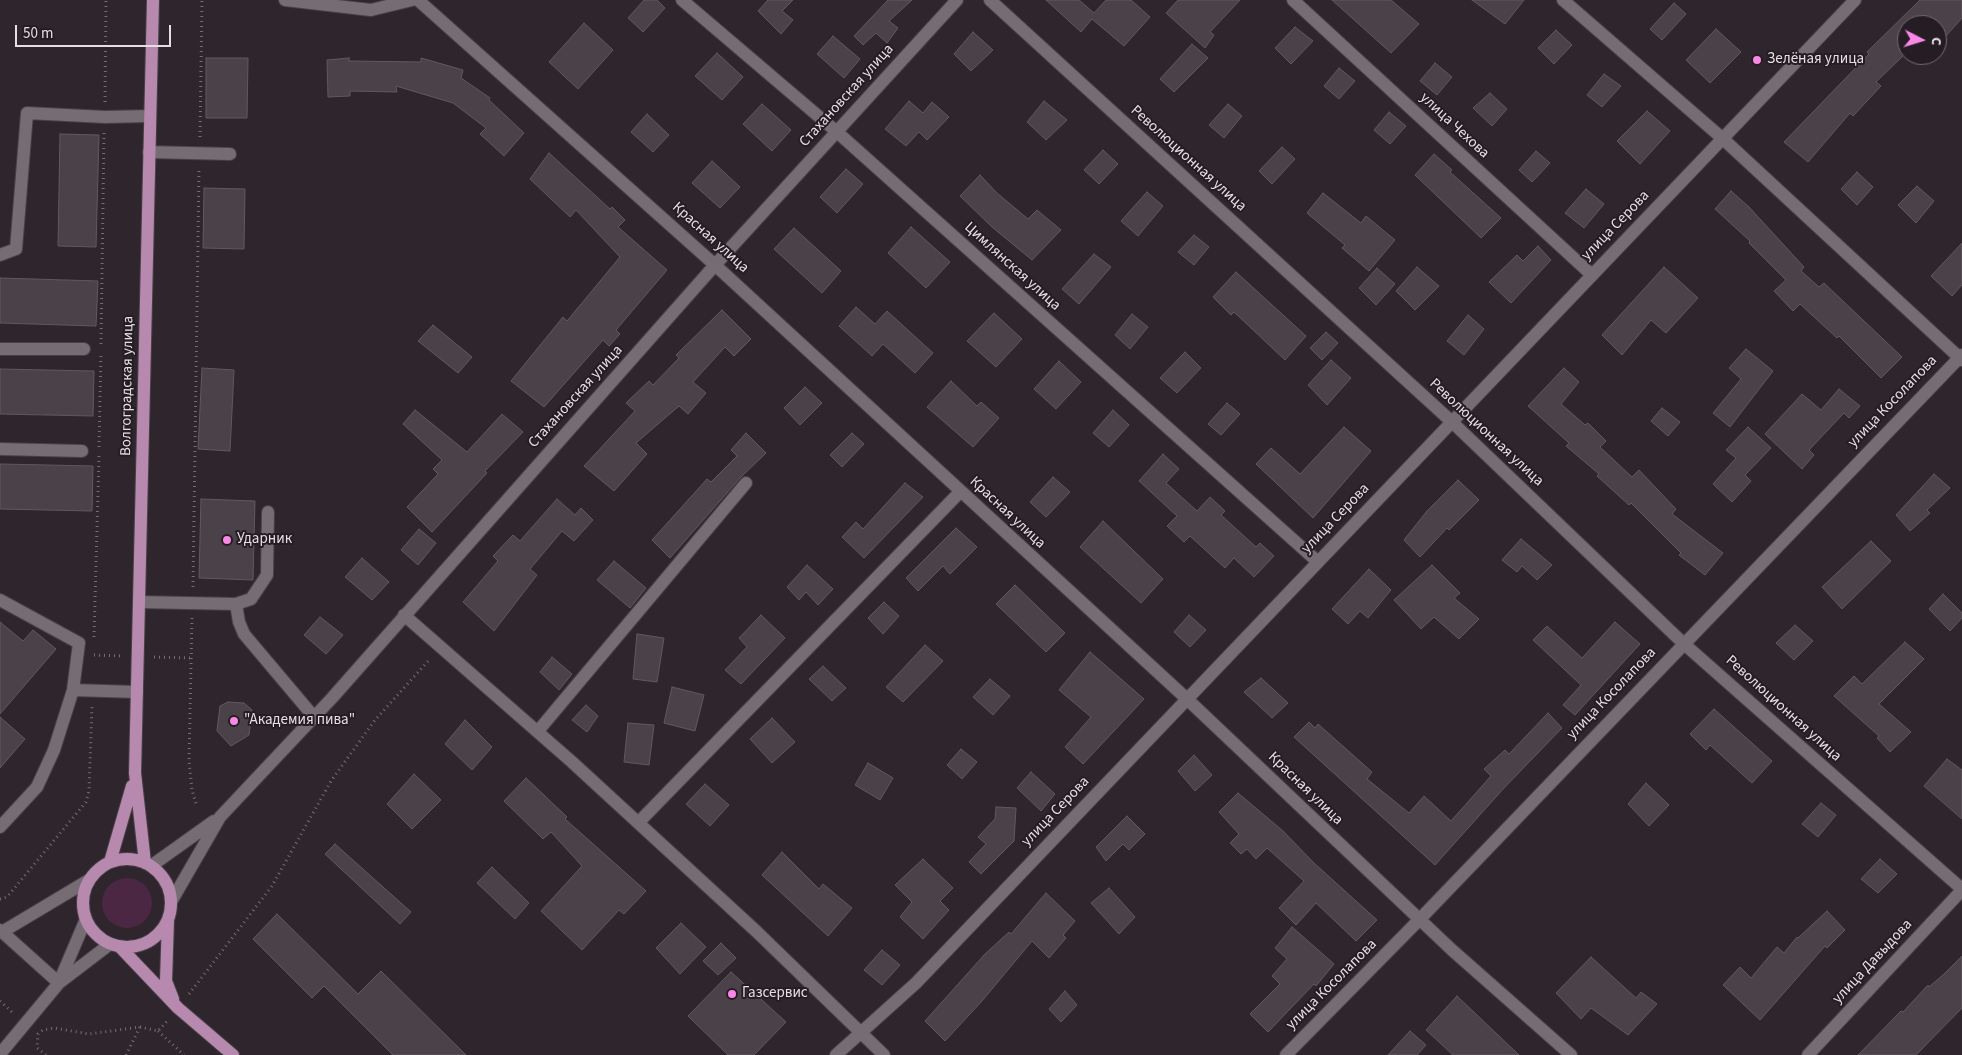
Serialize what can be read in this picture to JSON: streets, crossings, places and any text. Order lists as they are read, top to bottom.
{
  "streets": {
    "main road": ["Волгоградская улица"],
    "street": [
      "Стахановская улица",
      "улица Чехова",
      "Революционная улица",
      "улица Серова",
      "Красная улица",
      "Цимлянская улица",
      "улица Косолапова",
      "улица Давыдова"
    ]
  },
  "crossings": [
    ["Стахановская улица", "Красная улица"],
    ["Стахановская улица", "Цимлянская улица"],
    ["Стахановская улица", "Волгоградская улица"],
    ["улица Чехова", "улица Серова"],
    ["Революционная улица", "улица Серова"],
    ["Революционная улица", "улица Косолапова"],
    ["Революционная улица", "улица Давыдова"],
    ["улица Серова", "Красная улица"],
    ["улица Серова", "Цимлянская улица"],
    ["Красная улица", "улица Косолапова"]
  ],
  "places": [
    "Зелёная улица",
    "Ударник",
    "\"Академия пива\"",
    "Газсервис"
  ],
  "scale_bar": "50 m",
  "north": "right"
}
